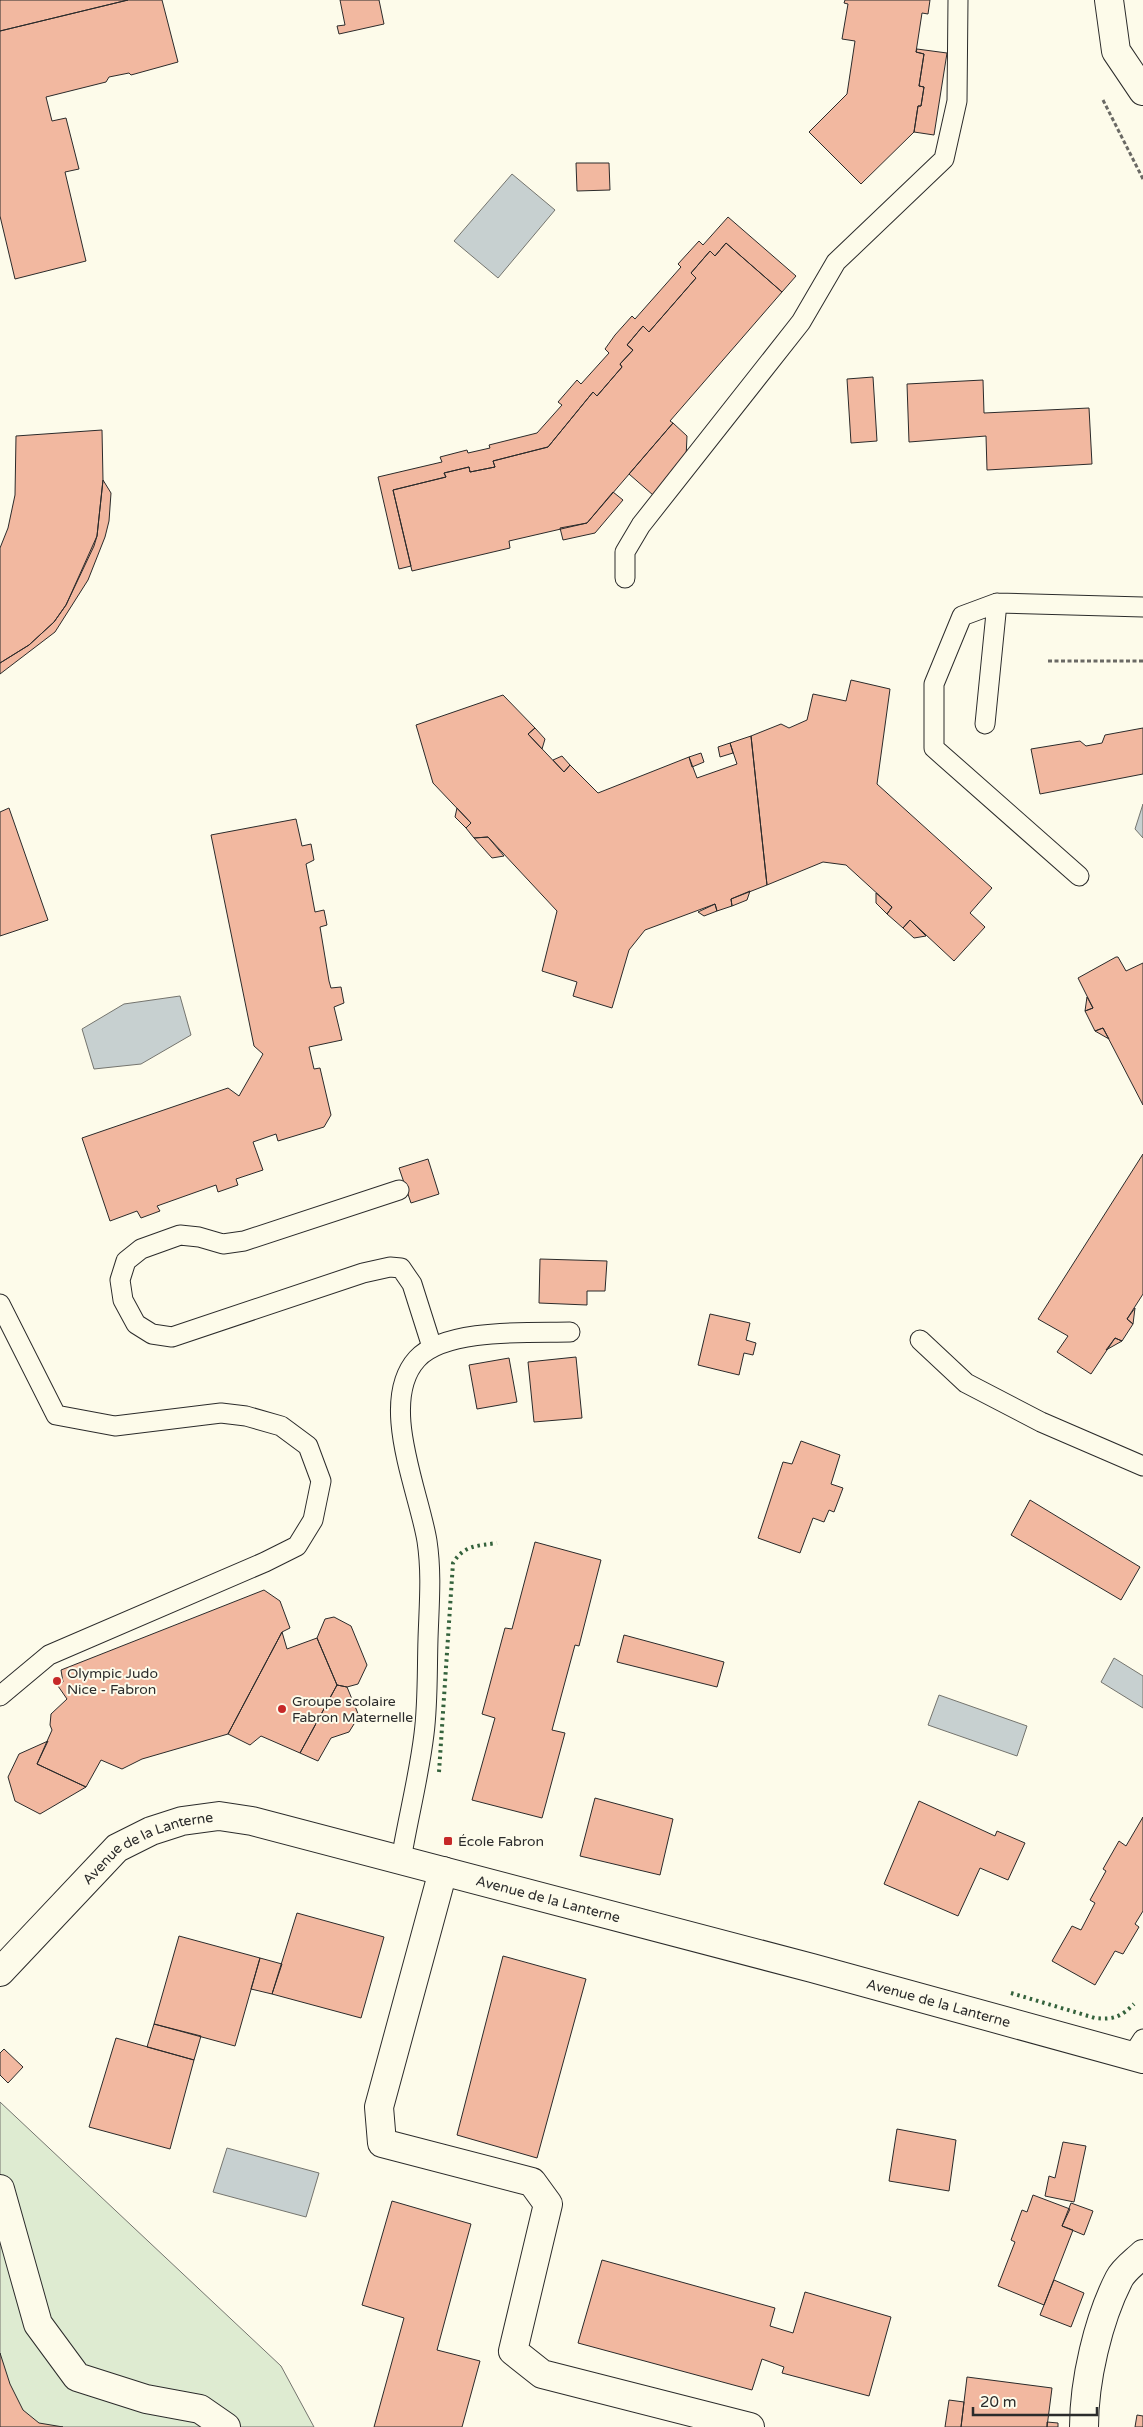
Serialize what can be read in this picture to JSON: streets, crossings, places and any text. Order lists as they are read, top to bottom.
{
  "streets": {
    "street": ["Avenue de la Lanterne"]
  },
  "places": {
    "other": ["Olympic Judo Nice - Fabron", "Groupe scolaire Fabron Maternelle"],
    "transit": ["École Fabron"]
  },
  "scale_bar": "20 m"
}
